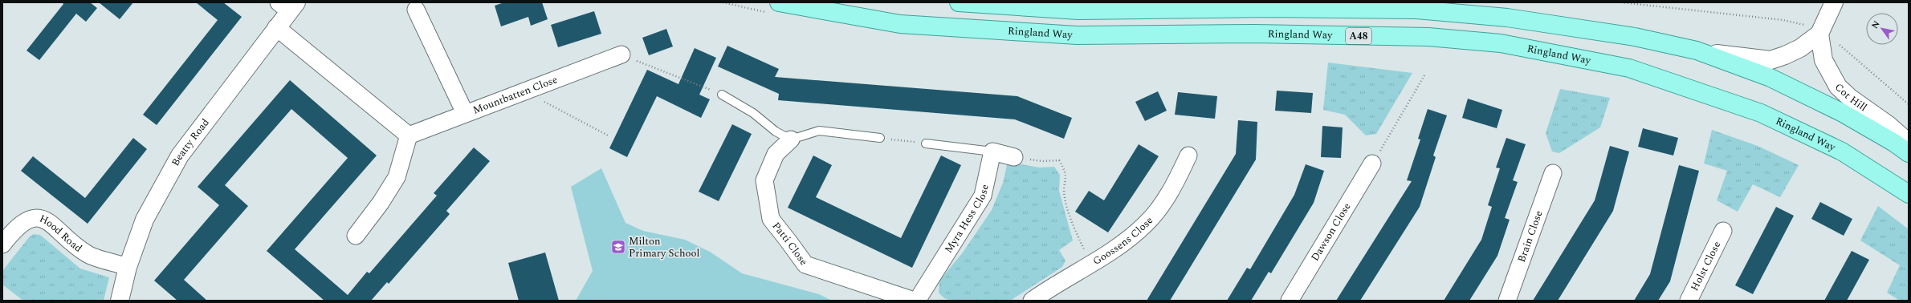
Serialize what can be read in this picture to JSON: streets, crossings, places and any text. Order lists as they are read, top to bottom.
{
  "streets": {
    "main road": ["Ringland Way", "A48"],
    "street": [
      "Mountbatten Close",
      "Cot Hill",
      "Beatty Road",
      "Myra Hess Close",
      "Dawson Close",
      "Hood Road",
      "Brain Close",
      "Goossens Close",
      "Patti Close",
      "Holst Close"
    ]
  },
  "crossings": [
    ["Beatty Road", "Hood Road"]
  ],
  "places": {
    "school or university": ["Milton Primary School"]
  },
  "north": "top left"
}
